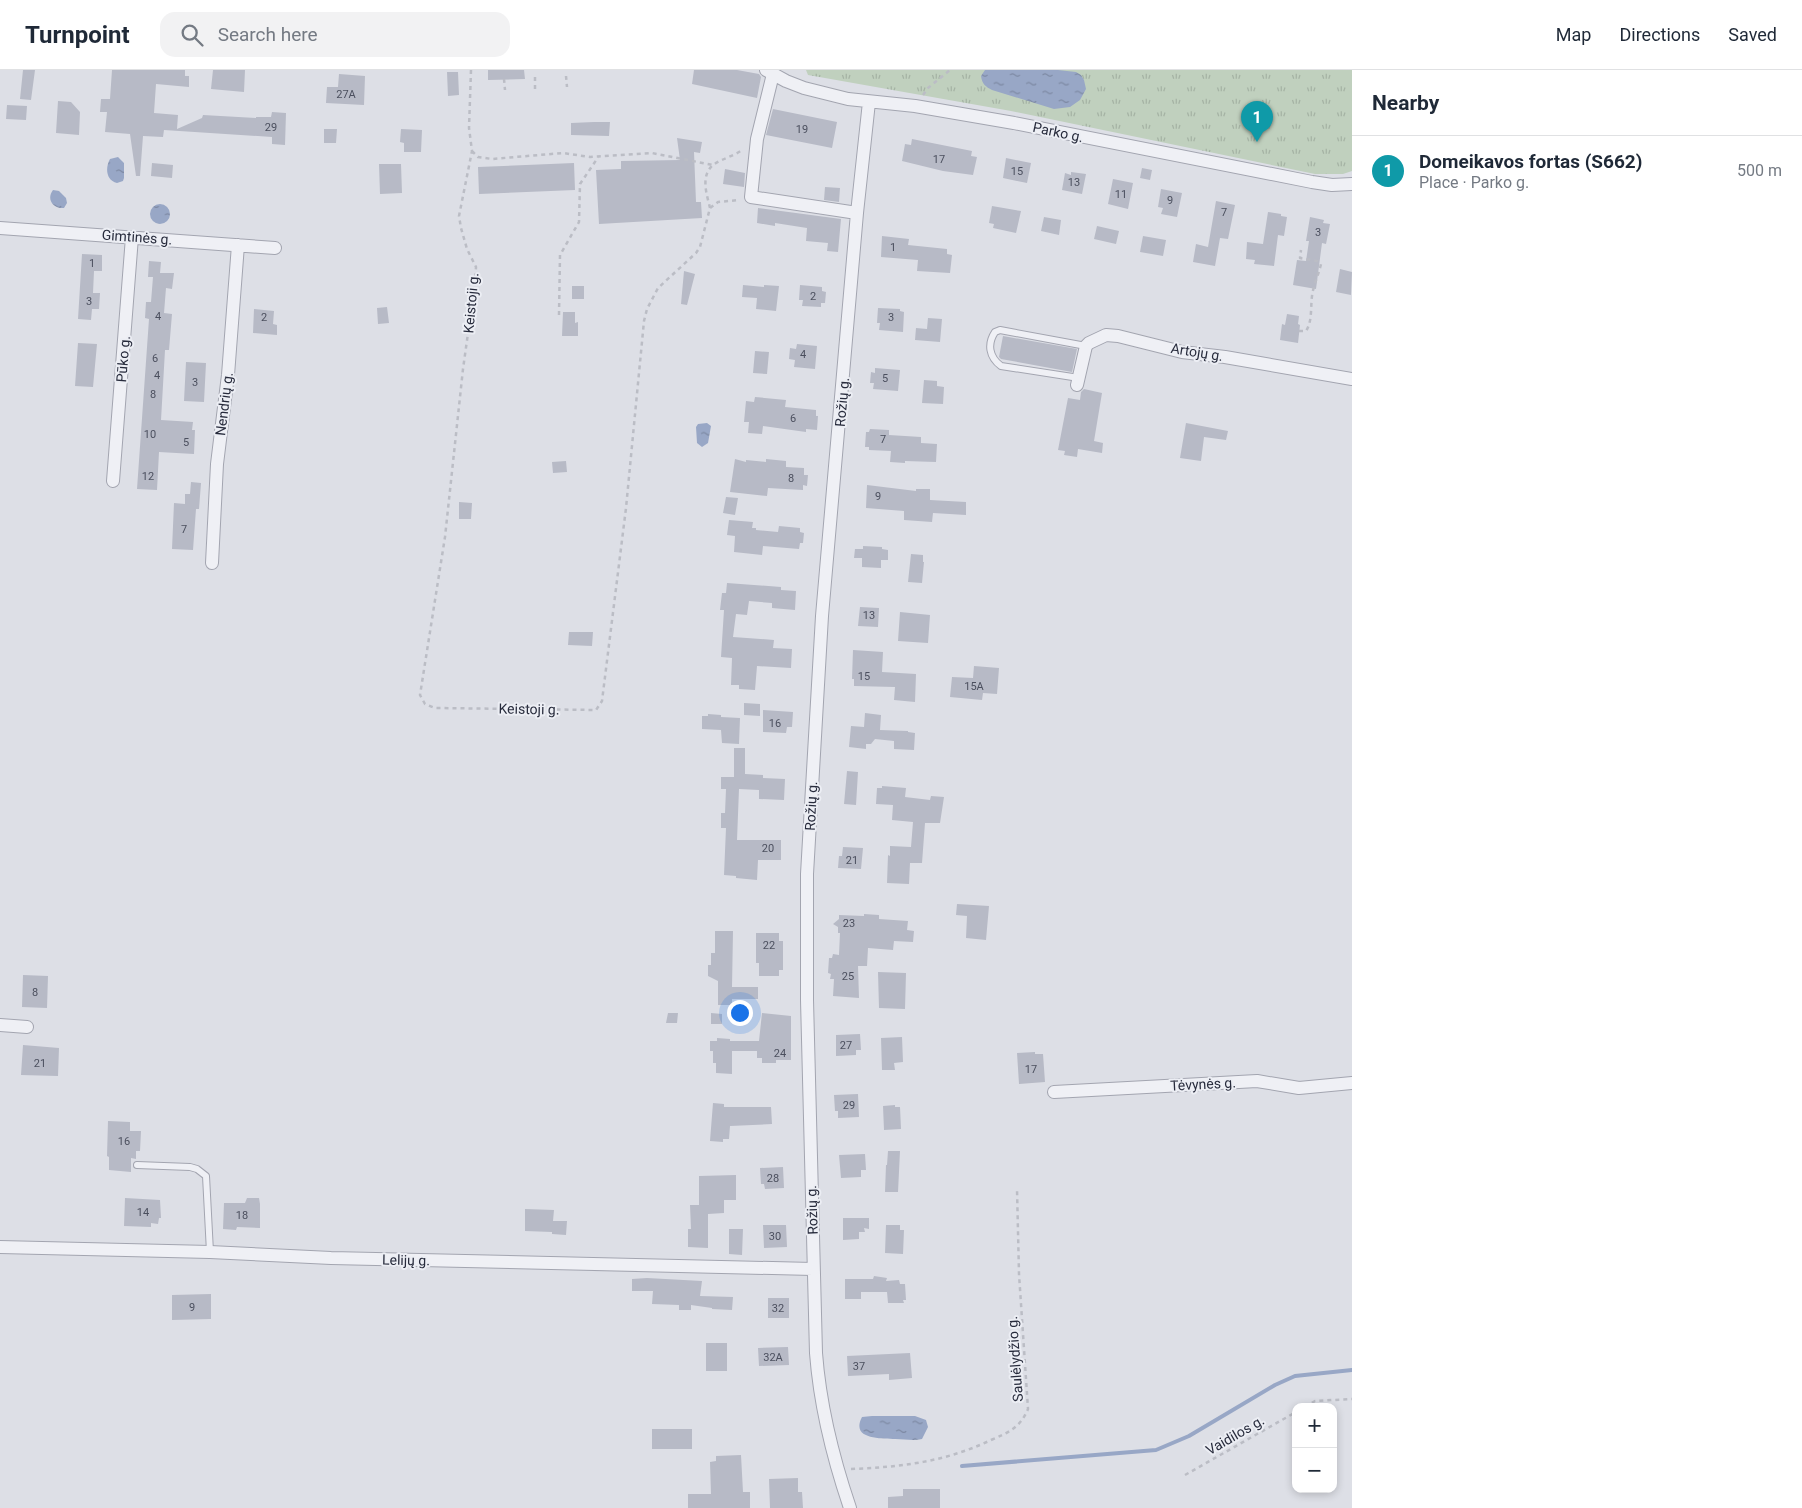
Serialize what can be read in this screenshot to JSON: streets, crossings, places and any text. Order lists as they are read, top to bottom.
{
  "streets": {
    "street": [
      "Parko g.",
      "Gimtinės g.",
      "Artojų g.",
      "Pūko g.",
      "Rožių g.",
      "Nendrių g.",
      "Tėvynės g.",
      "Lelijų g."
    ],
    "path": ["Keistoji g.", "Saulėlydžio g.", "Vaidilos g."]
  },
  "crossings": [
    ["Parko g.", "Rožių g."],
    ["Gimtinės g.", "Pūko g."],
    ["Gimtinės g.", "Nendrių g."],
    ["Rožių g.", "Lelijų g."],
    ["Rožių g.", "Saulėlydžio g."]
  ],
  "house_numbers": [
    "27A",
    "29",
    "19",
    "17",
    "15",
    "13",
    "11",
    "9",
    "7",
    "3",
    "1",
    "1",
    "2",
    "3",
    "4",
    "2",
    "3",
    "4",
    "6",
    "4",
    "5",
    "3",
    "8",
    "6",
    "10",
    "7",
    "5",
    "12",
    "8",
    "9",
    "7",
    "13",
    "15",
    "15A",
    "16",
    "20",
    "21",
    "23",
    "22",
    "25",
    "8",
    "27",
    "24",
    "21",
    "17",
    "29",
    "16",
    "28",
    "14",
    "18",
    "30",
    "9",
    "32",
    "32A",
    "37"
  ],
  "page": {
    "header": "Turnpoint",
    "search": "Search here",
    "nav": ["Map", "Directions", "Saved"],
    "heading": "Nearby",
    "pins": "1",
    "list": [
      {
        "mark": "1",
        "name": "Domeikavos fortas (S662)",
        "note": "Place · Parko g.",
        "value": "500 m"
      }
    ],
    "map_buttons": ["+", "−"]
  }
}
